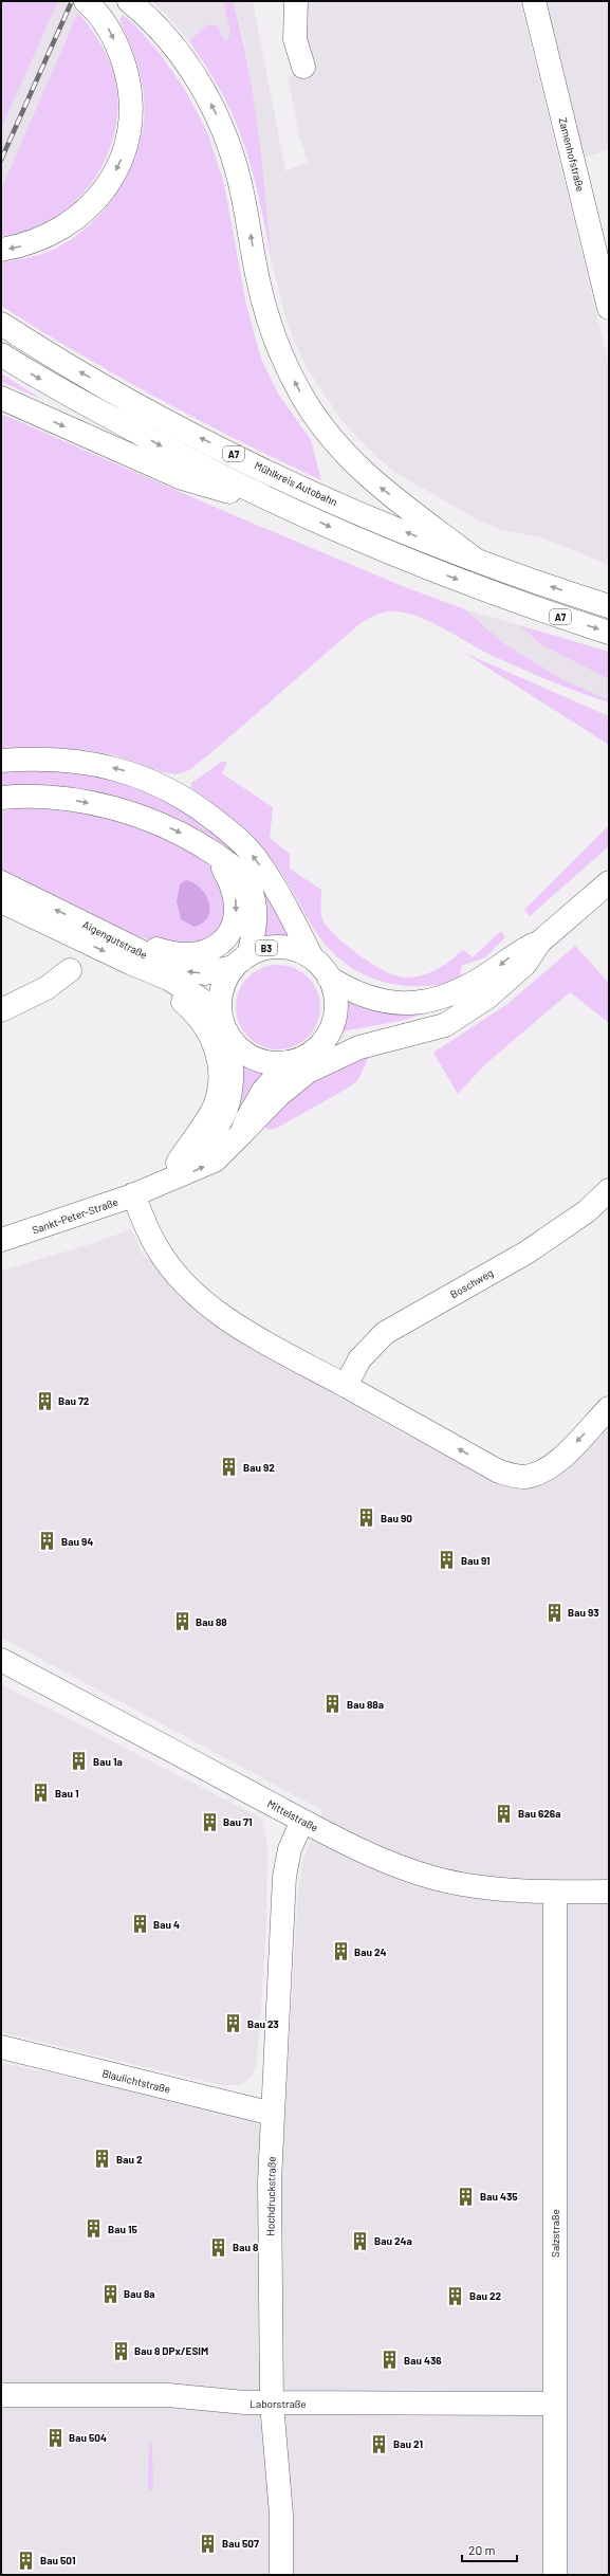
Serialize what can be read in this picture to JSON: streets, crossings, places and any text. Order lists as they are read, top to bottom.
{
  "streets": {
    "main road": [
      "Zamenhofstraße",
      "A7",
      "Mühlkreis Autobahn",
      "Aigengutstraße",
      "B3",
      "Sankt-Peter-Straße",
      "Boschweg",
      "Mittelstraße",
      "Blaulichtstraße",
      "Hochdruckstraße",
      "Salzstraße",
      "Laborstraße"
    ]
  },
  "crossings": [
    ["Aigengutstraße", "B3"],
    ["Mittelstraße", "Hochdruckstraße"],
    ["Mittelstraße", "Salzstraße"],
    ["Blaulichtstraße", "Hochdruckstraße"],
    ["Hochdruckstraße", "Laborstraße"],
    ["Salzstraße", "Laborstraße"]
  ],
  "places": {
    "building": [
      "Bau 72",
      "Bau 92",
      "Bau 90",
      "Bau 94",
      "Bau 91",
      "Bau 93",
      "Bau 88",
      "Bau 88a",
      "Bau 1a",
      "Bau 1",
      "Bau 626a",
      "Bau 71",
      "Bau 4",
      "Bau 24",
      "Bau 23",
      "Bau 2",
      "Bau 435",
      "Bau 15",
      "Bau 24a",
      "Bau 8",
      "Bau 8a",
      "Bau 22",
      "Bau 8 DPx/ESIM",
      "Bau 436",
      "Bau 504",
      "Bau 21",
      "Bau 507",
      "Bau 501"
    ]
  },
  "scale_bar": "20 m"
}
